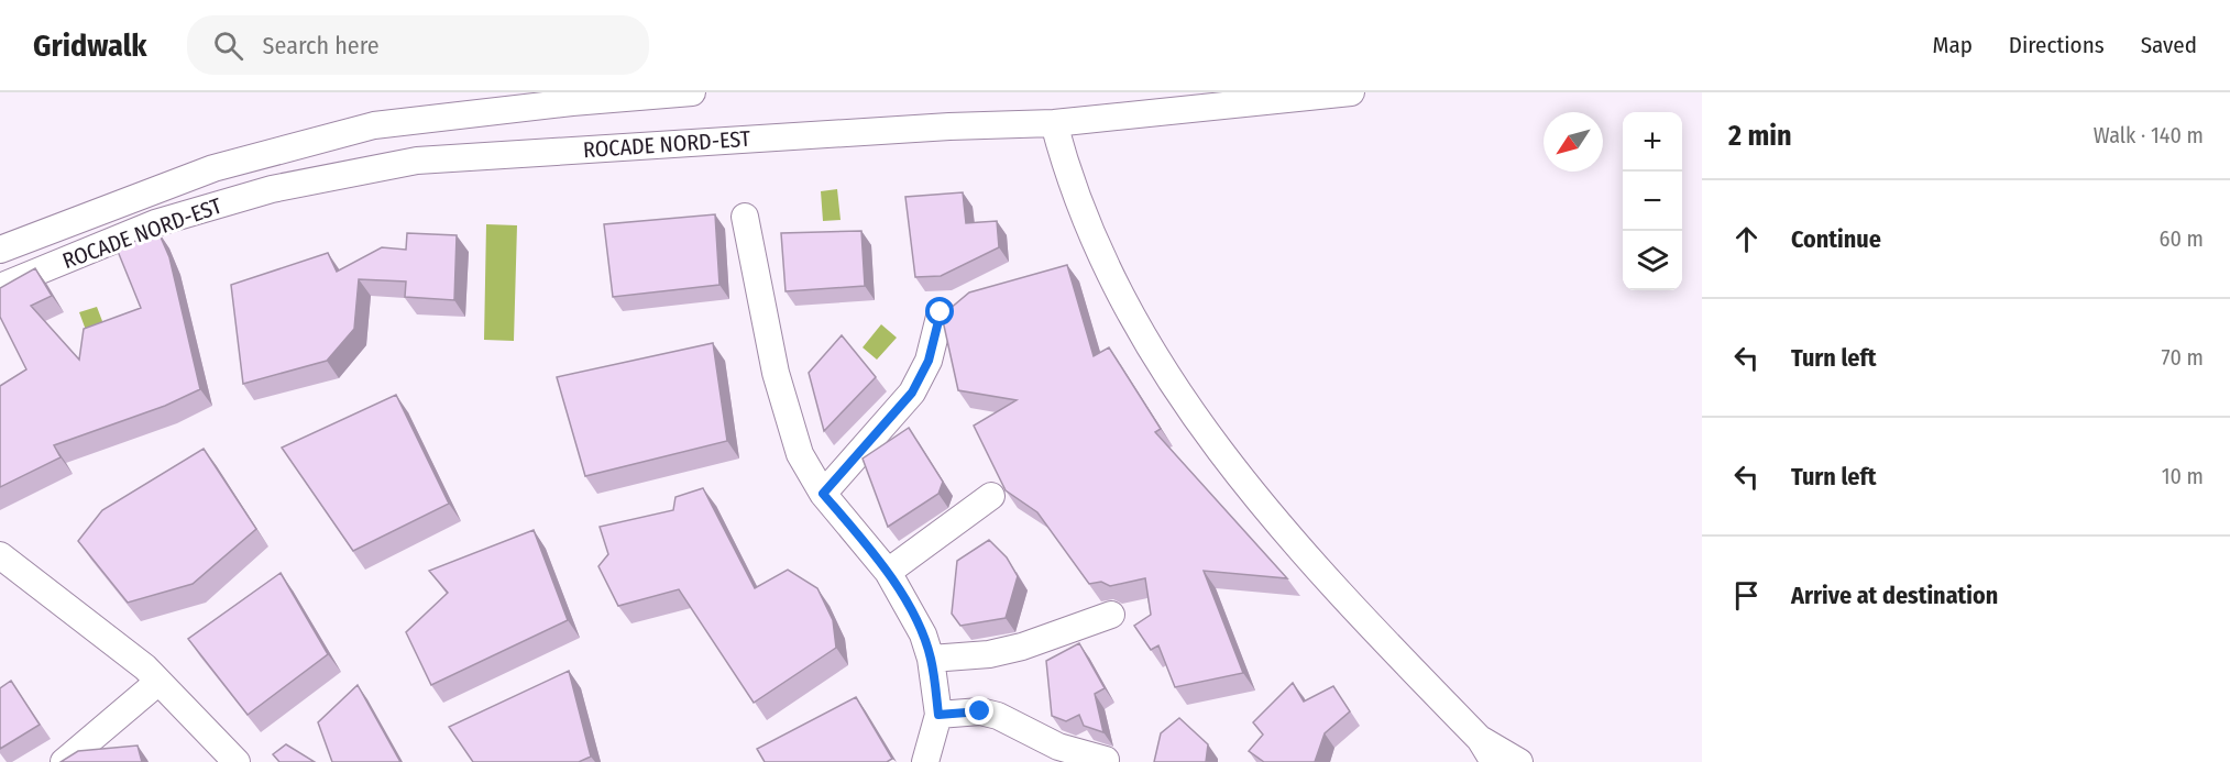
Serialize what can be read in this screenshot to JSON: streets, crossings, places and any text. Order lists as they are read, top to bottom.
{
  "streets": {
    "street": ["ROCADE NORD-EST"]
  },
  "north": "bottom left",
  "page": {
    "header": "Gridwalk",
    "search": "Search here",
    "nav": ["Map", "Directions", "Saved"],
    "heading": ["2 min", "Walk · 140 m"],
    "map_buttons": ["+", "−"],
    "list": [
      ["Continue", "60 m"],
      ["Turn left", "70 m"],
      ["Turn left", "10 m"],
      "Arrive at destination"
    ]
  }
}
